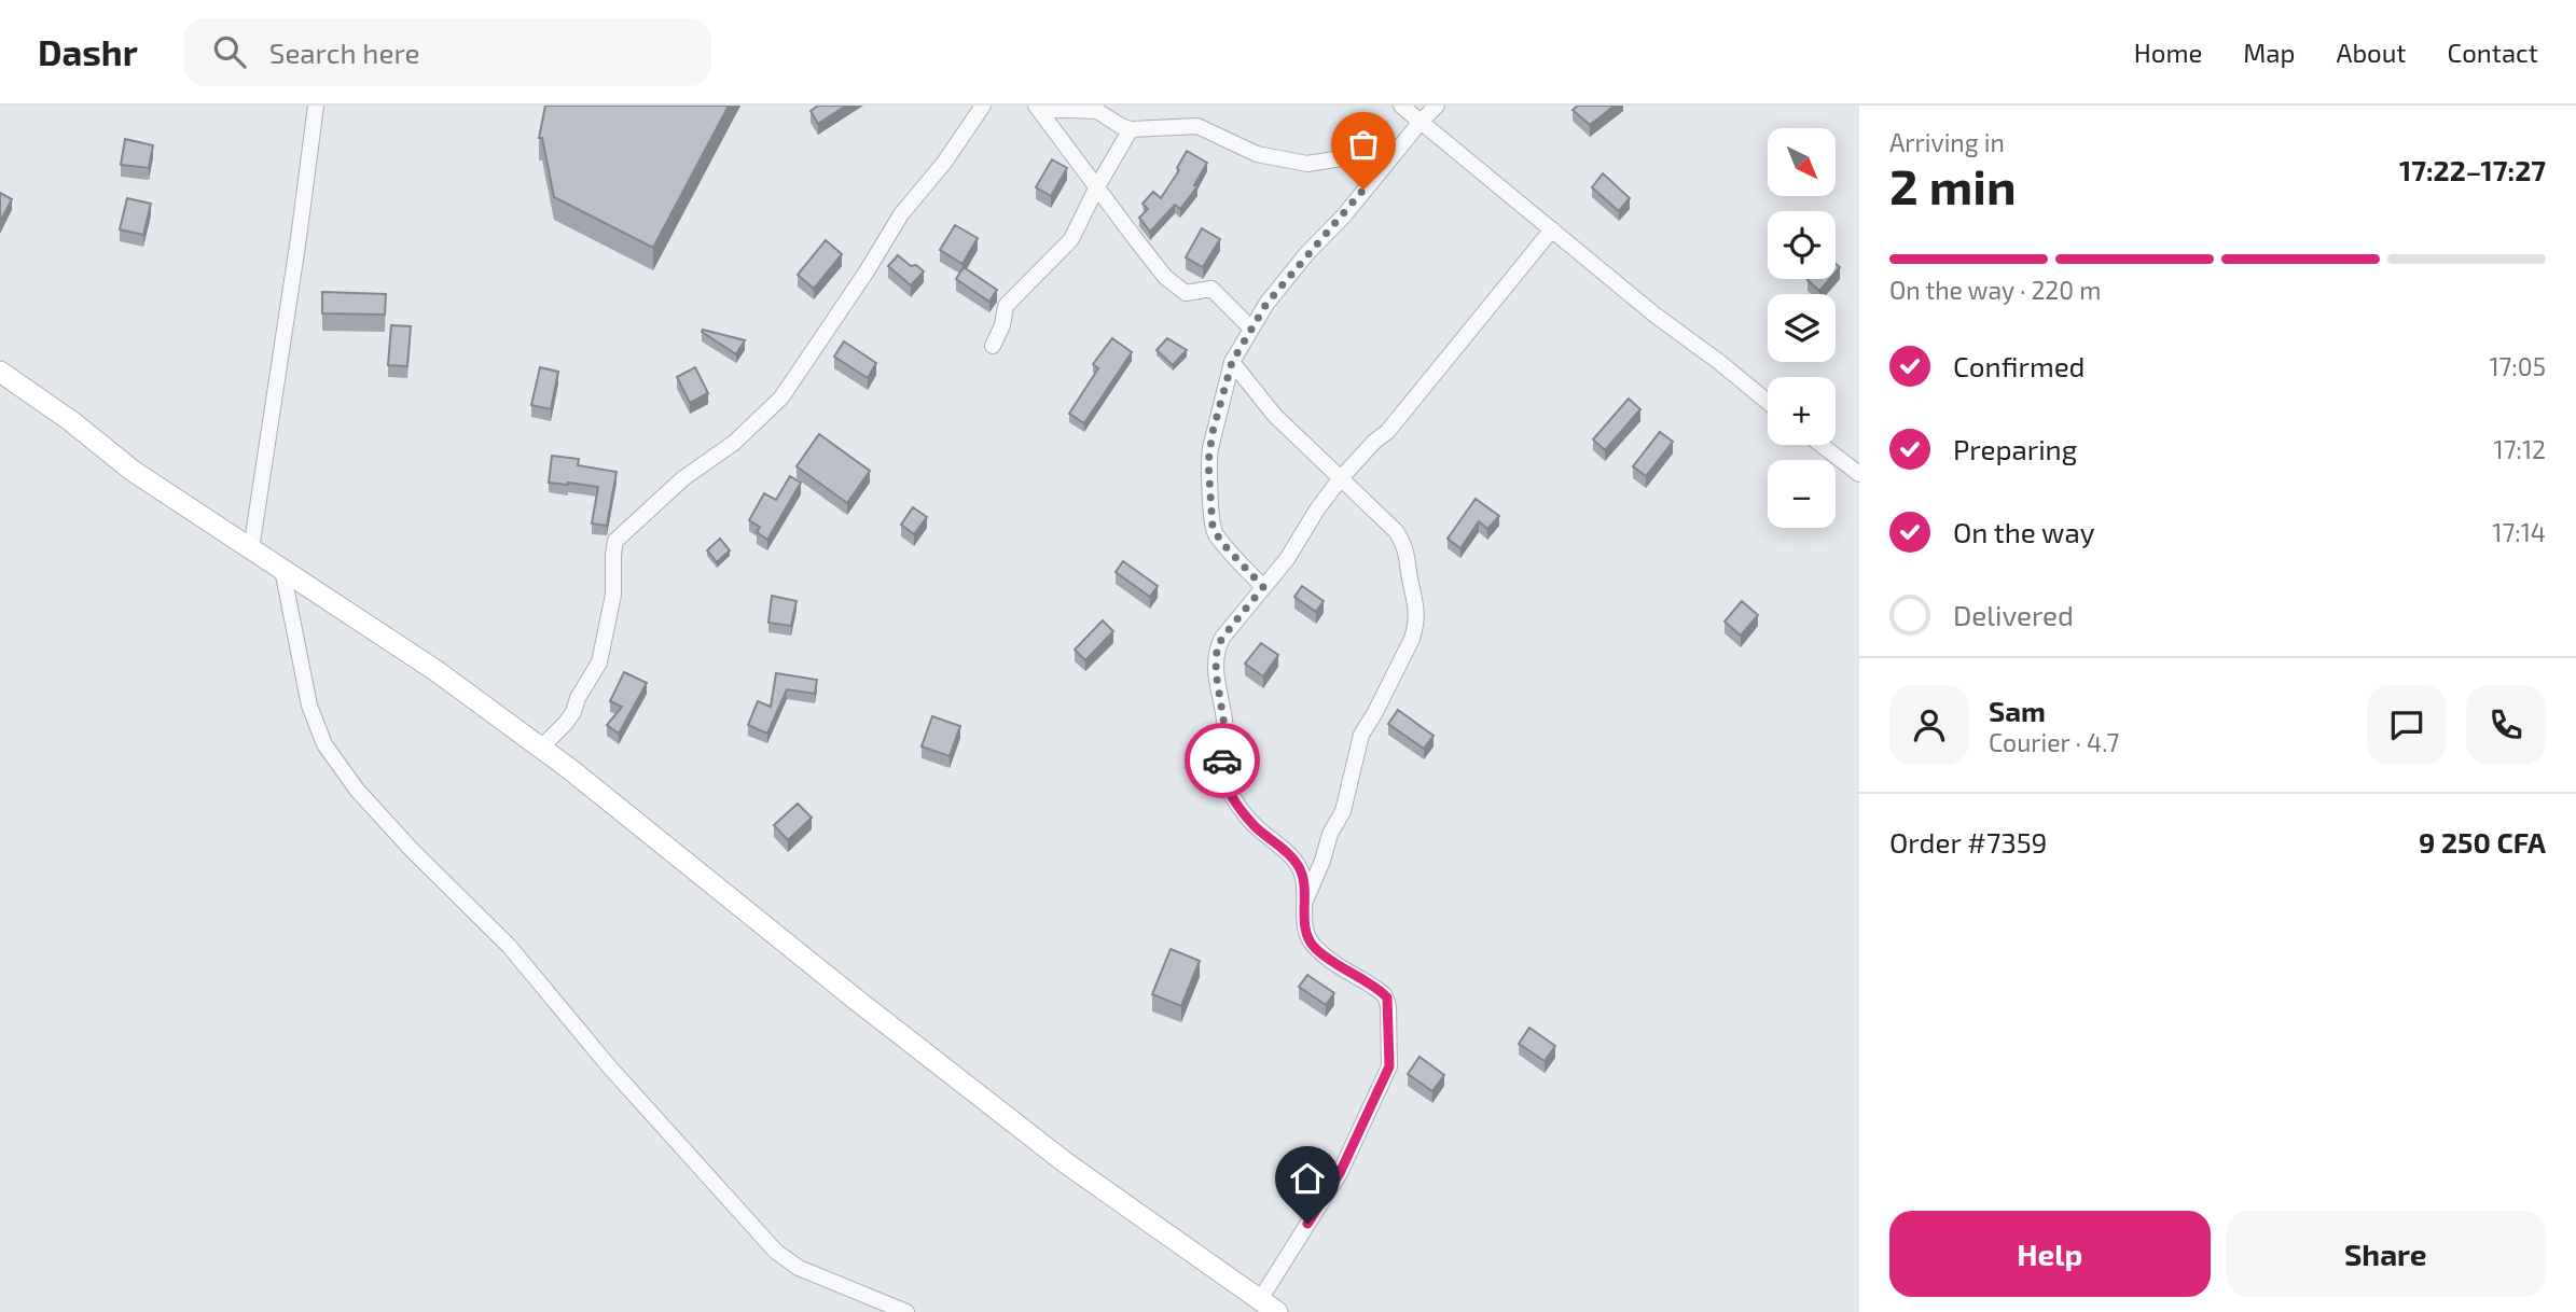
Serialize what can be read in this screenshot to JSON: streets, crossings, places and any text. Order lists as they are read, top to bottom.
{
  "north": "bottom right",
  "page": {
    "header": "Dashr",
    "search": "Search here",
    "nav": [
      "Home",
      "Map",
      "About",
      "Contact"
    ],
    "heading": ["2 min", "Arriving in", "17:22–17:27"],
    "panel": [
      "Sam",
      "Courier · 4.7",
      "Order #7359",
      "9 250 CFA"
    ],
    "map_buttons": ["+", "−"],
    "bar": "On the way · 220 m",
    "list": [
      ["Confirmed", "17:05"],
      ["Preparing", "17:12"],
      ["On the way", "17:14"],
      "Delivered"
    ],
    "buttons": ["Help", "Share"]
  }
}
